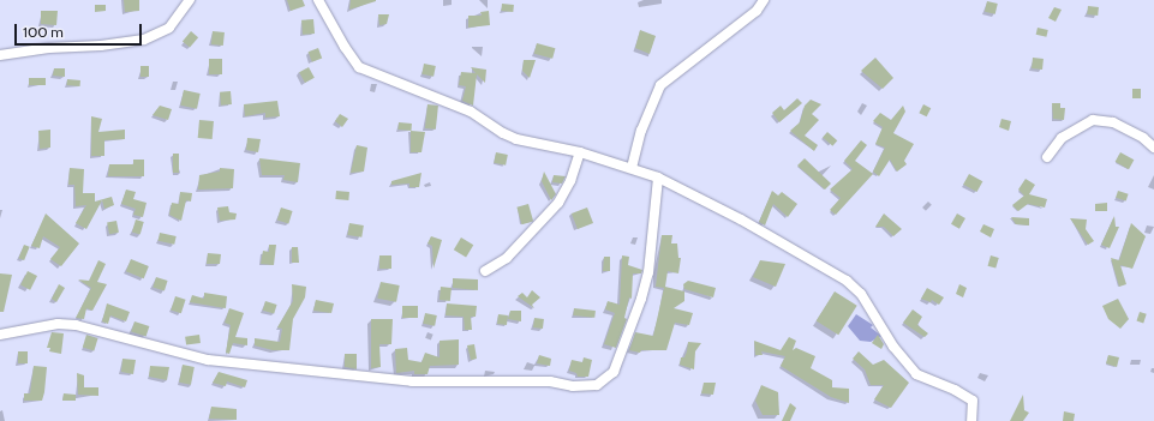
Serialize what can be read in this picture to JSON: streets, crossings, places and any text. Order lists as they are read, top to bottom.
{
  "scale_bar": "100 m"
}
